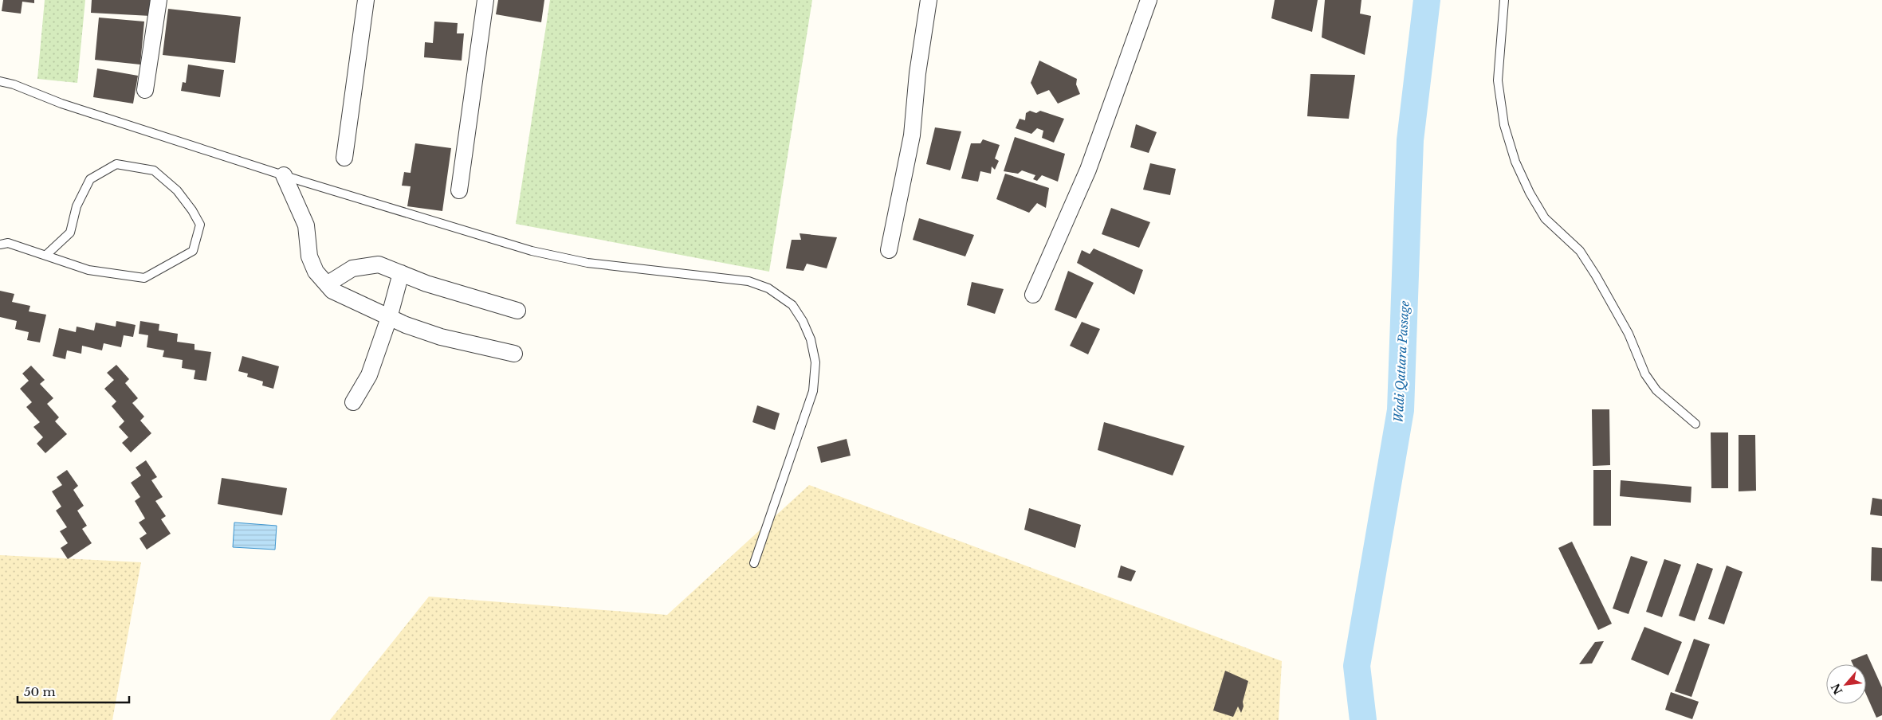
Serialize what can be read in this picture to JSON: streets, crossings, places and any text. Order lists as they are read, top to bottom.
{
  "water": ["Wadi Qattara Passage"],
  "scale_bar": "50 m",
  "north": "bottom left"
}
